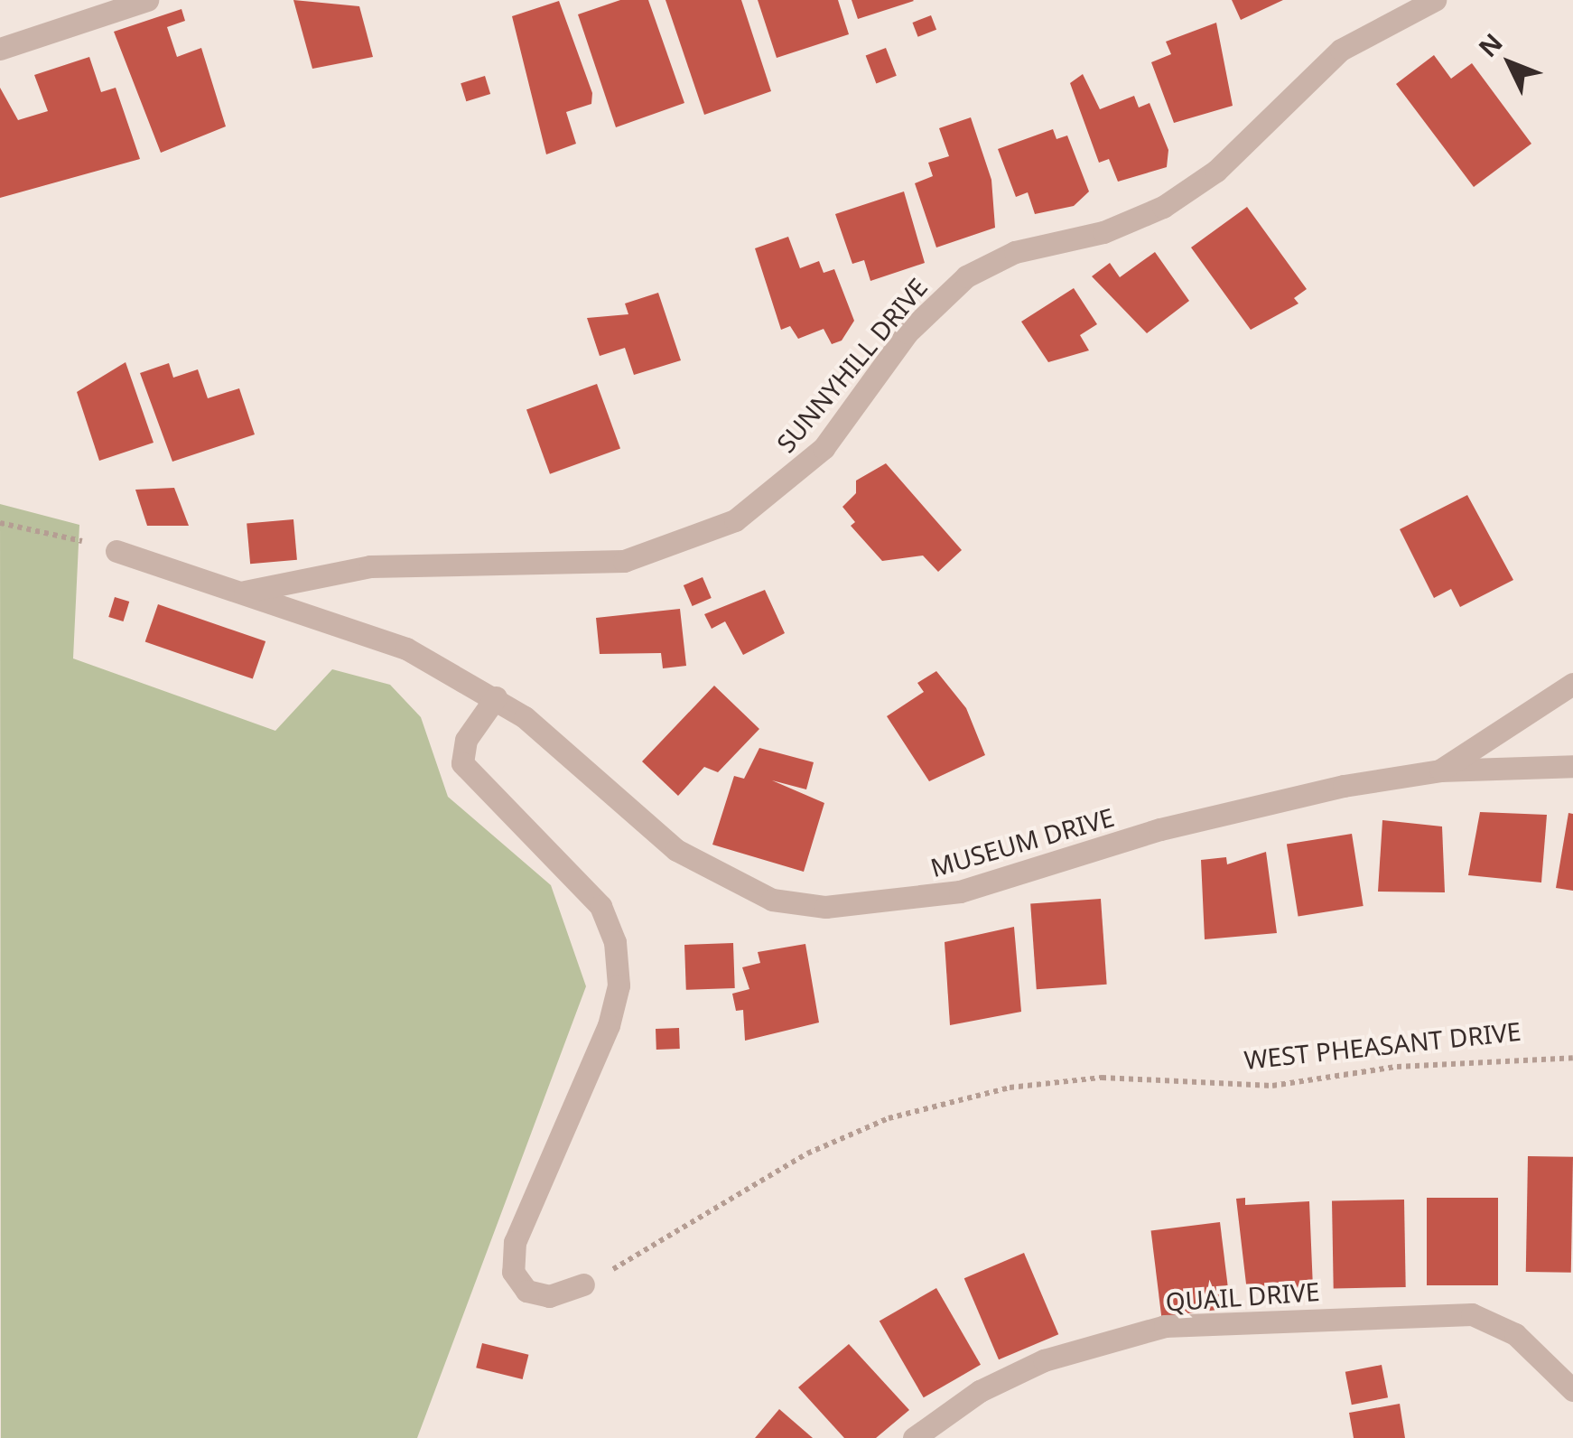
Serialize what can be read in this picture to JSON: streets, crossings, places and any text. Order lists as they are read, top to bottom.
{
  "streets": {
    "street": ["SUNNYHILL DRIVE", "MUSEUM DRIVE", "QUAIL DRIVE"],
    "path": ["WEST PHEASANT DRIVE"]
  },
  "crossings": [
    ["SUNNYHILL DRIVE", "MUSEUM DRIVE"]
  ],
  "north": "top left"
}
